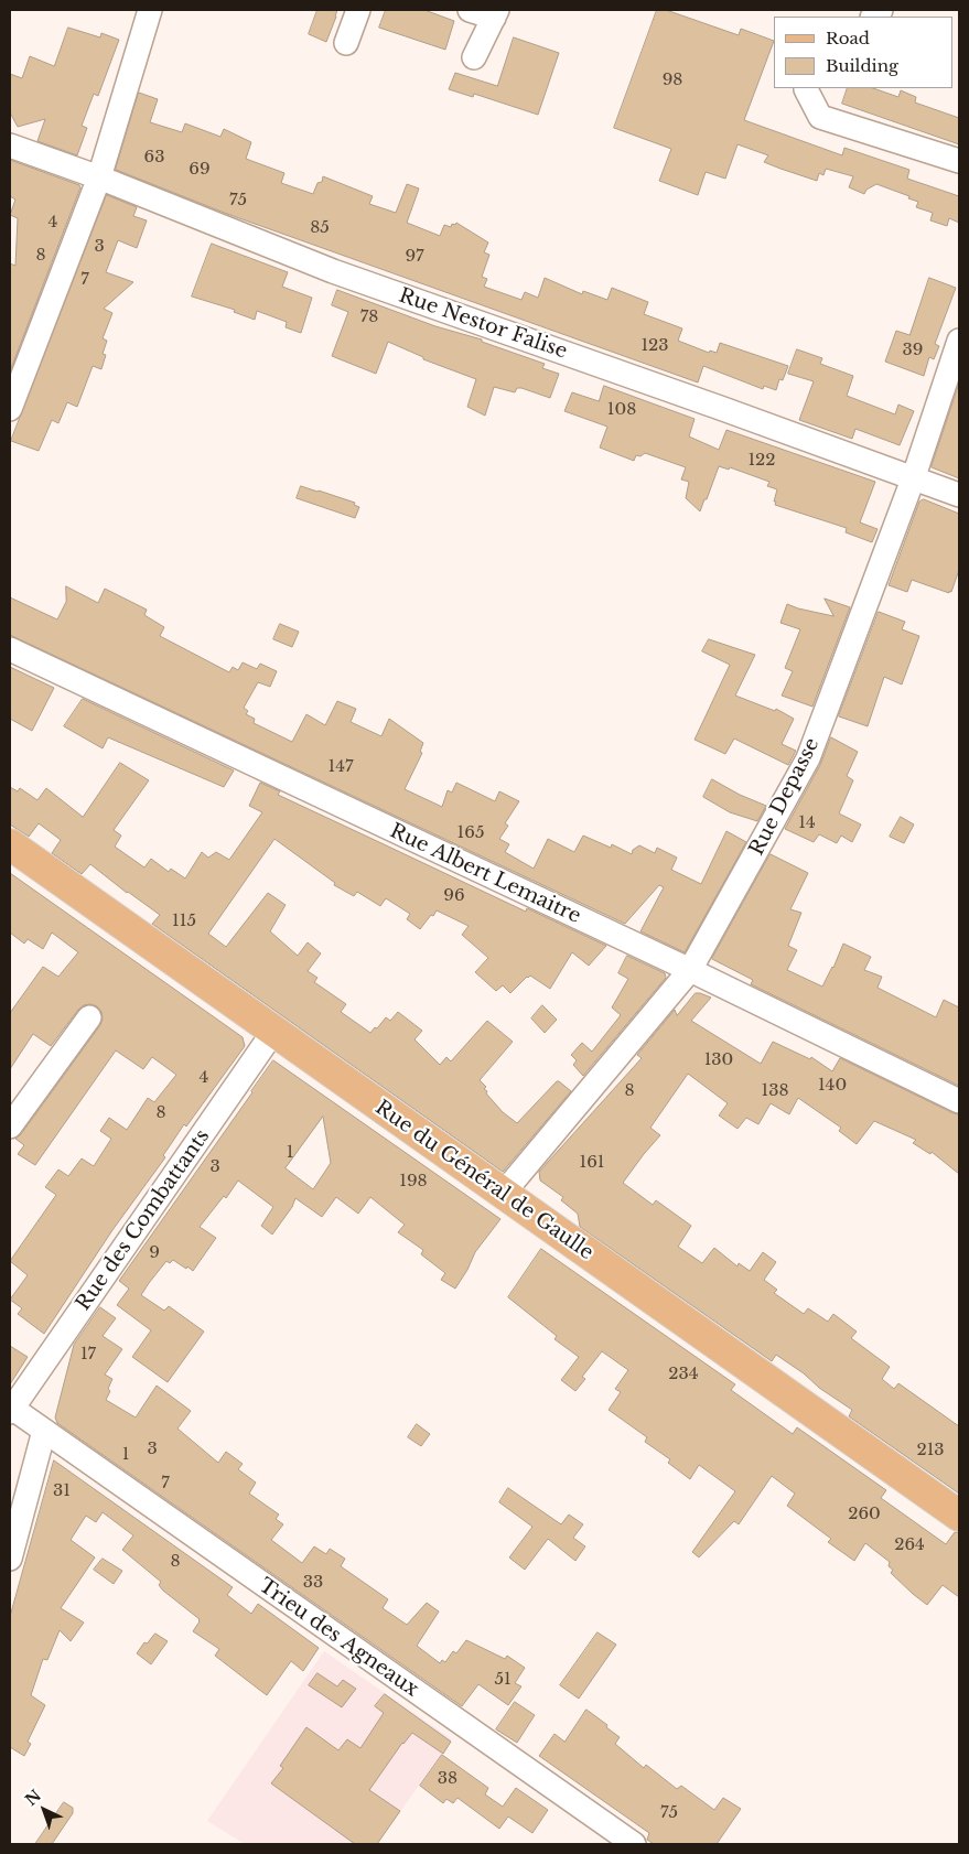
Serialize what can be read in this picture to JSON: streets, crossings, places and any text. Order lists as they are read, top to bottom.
{
  "streets": {
    "main road": ["Rue du Général de Gaulle"],
    "street": [
      "Rue Nestor Falise",
      "Rue Depasse",
      "Rue Albert Lemaitre",
      "Rue des Combattants",
      "Trieu des Agneaux"
    ]
  },
  "crossings": [
    ["Rue Nestor Falise", "Rue Depasse"],
    ["Rue Depasse", "Rue Albert Lemaitre"],
    ["Rue Depasse", "Rue du Général de Gaulle"],
    ["Rue du Général de Gaulle", "Rue des Combattants"],
    ["Rue des Combattants", "Trieu des Agneaux"]
  ],
  "house_numbers": [
    "98",
    "63",
    "69",
    "75",
    "4",
    "85",
    "3",
    "8",
    "97",
    "7",
    "78",
    "123",
    "39",
    "108",
    "122",
    "147",
    "14",
    "165",
    "96",
    "115",
    "130",
    "4",
    "140",
    "8",
    "138",
    "8",
    "1",
    "161",
    "3",
    "198",
    "9",
    "17",
    "234",
    "3",
    "213",
    "1",
    "7",
    "31",
    "260",
    "264",
    "8",
    "33",
    "51",
    "38",
    "75"
  ],
  "legend": ["Road", "Building"],
  "north": "top left"
}
